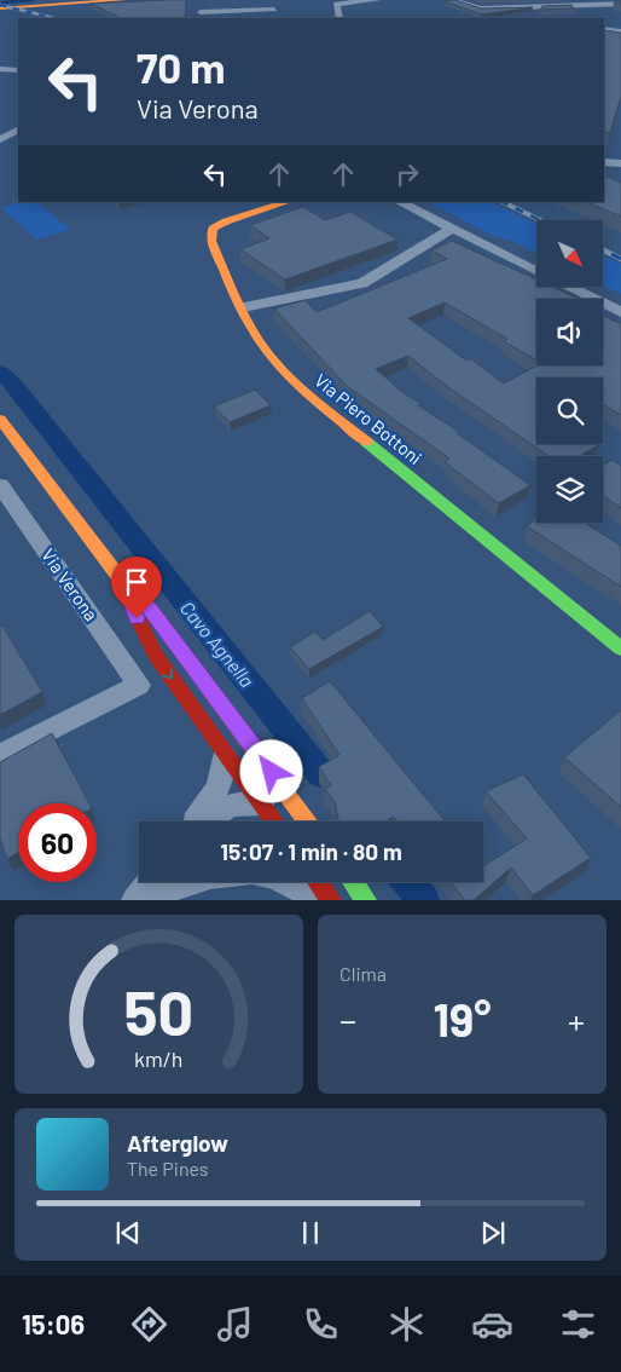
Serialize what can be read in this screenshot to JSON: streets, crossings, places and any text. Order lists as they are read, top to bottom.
{
  "streets": {
    "main road": ["Via Piero Bottoni"],
    "street": ["Via Verona"]
  },
  "water": ["Cavo Agnella"],
  "north": "bottom right",
  "page": {
    "turn": ["70 m", "Via Verona"],
    "limit": "60",
    "trip": "15:07 · 1 min · 80 m",
    "tile": "Clima",
    "heat": ["−", "19°", "+"],
    "song": ["Afterglow", "The Pines"],
    "tabs": "15:06",
    "gauge": ["50", "km/h"]
  }
}
